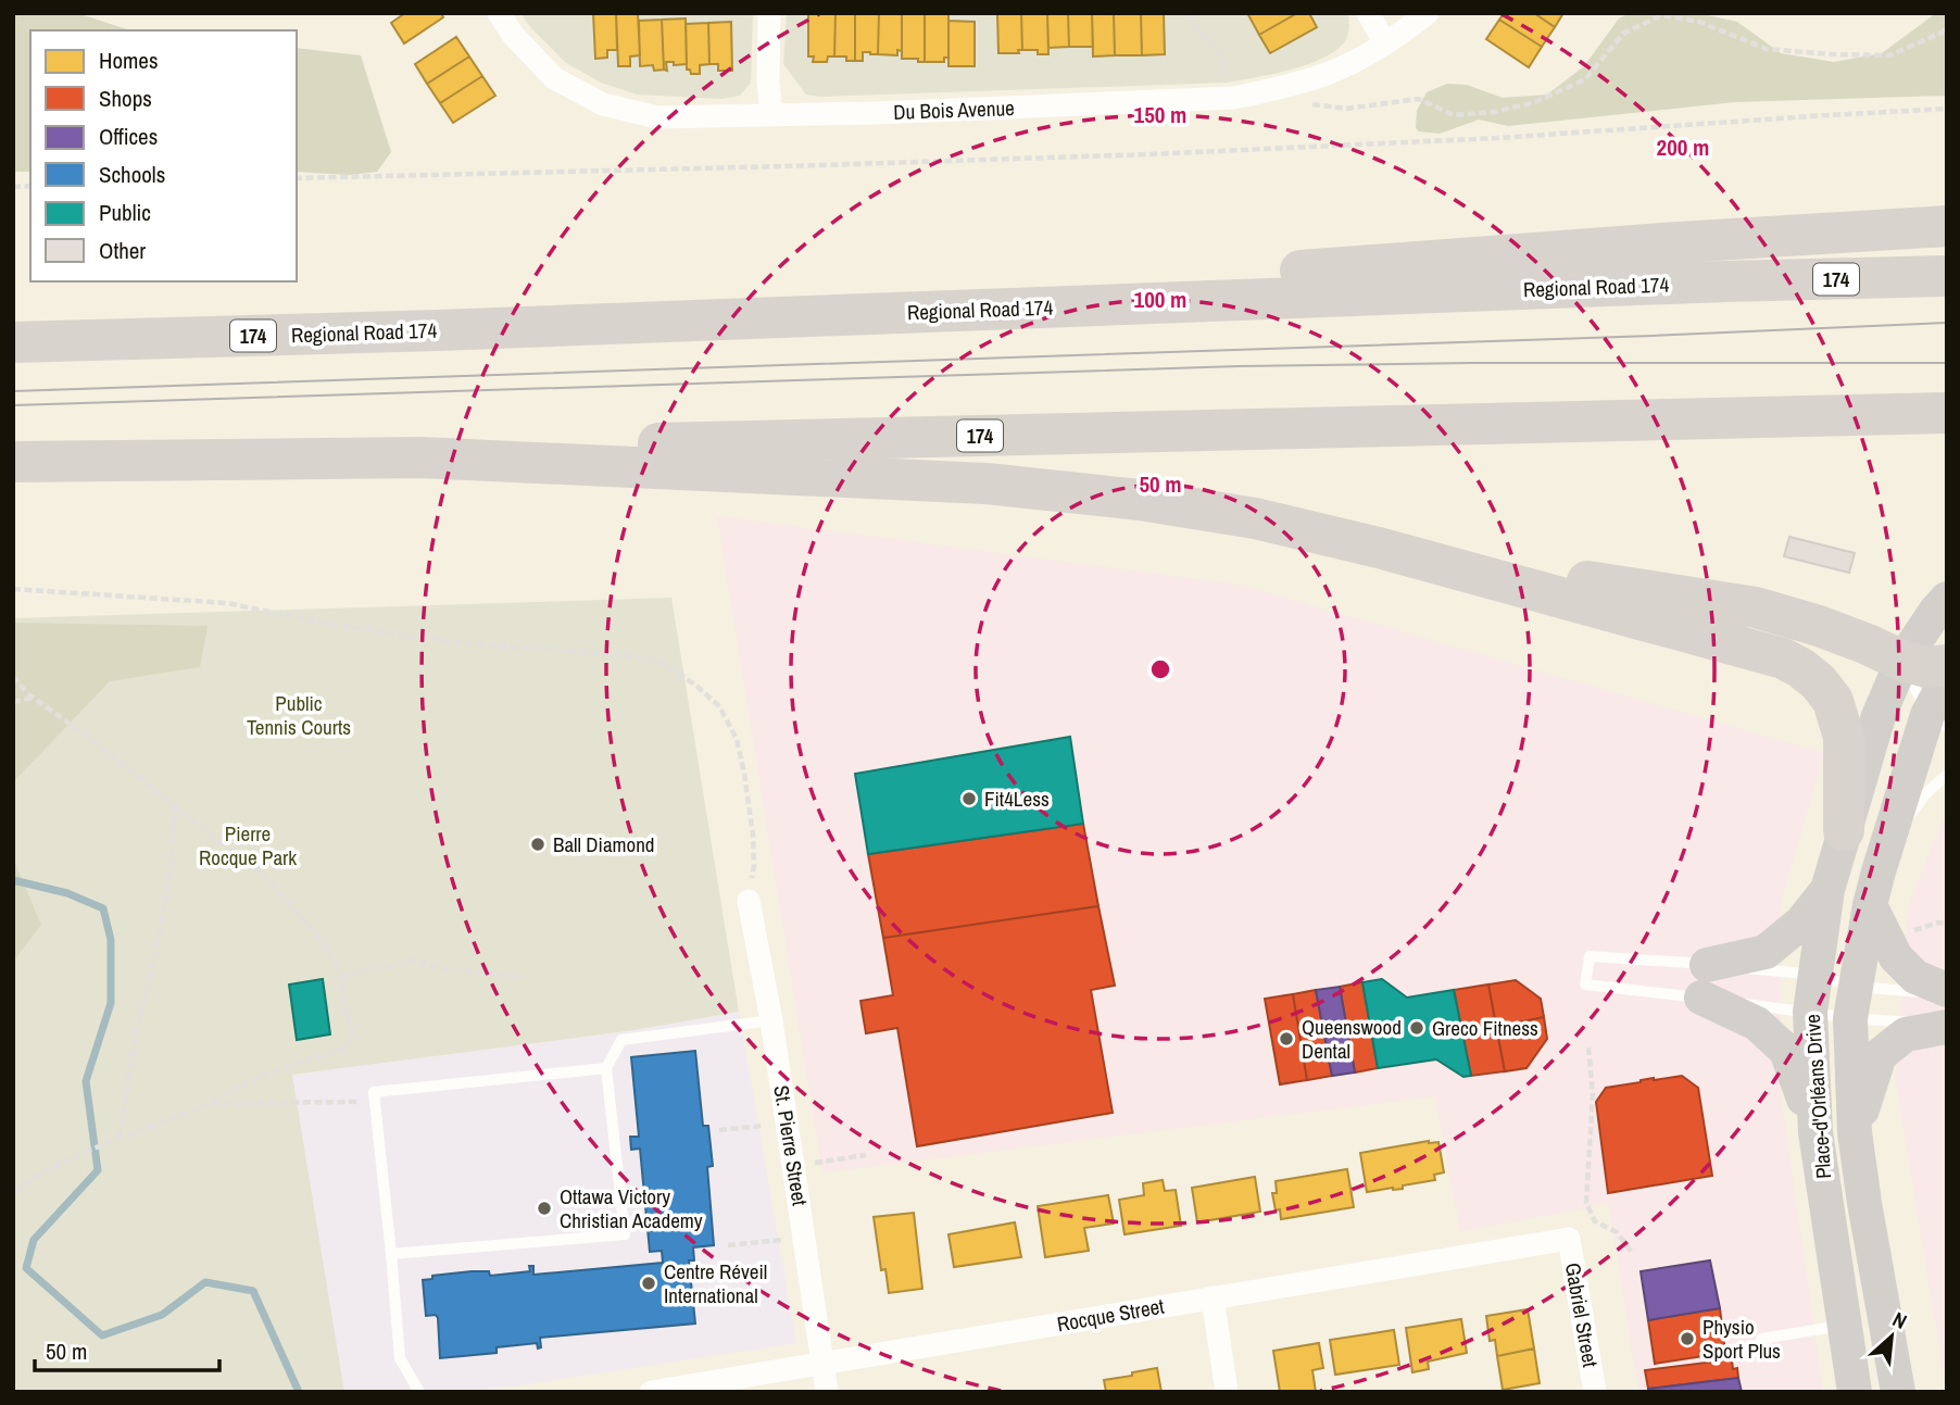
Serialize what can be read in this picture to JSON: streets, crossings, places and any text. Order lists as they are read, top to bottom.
{
  "streets": {
    "highway": ["174", "Regional Road 174"],
    "main road": ["Place-d'Orléans Drive"],
    "street": [
      "Du Bois Avenue",
      "St. Pierre Street",
      "Rocque Street",
      "Gabriel Street"
    ]
  },
  "crossings": [
    ["St. Pierre Street", "Rocque Street"],
    ["Rocque Street", "Gabriel Street"]
  ],
  "parks": ["Public Tennis Courts", "Pierre Rocque Park"],
  "places": [
    "Fit4Less",
    "Ball Diamond",
    "Greco Fitness",
    "Queenswood Dental",
    "Ottawa Victory Christian Academy",
    "Centre Réveil International",
    "Physio Sport Plus"
  ],
  "legend": [
    "Homes",
    "Shops",
    "Offices",
    "Schools",
    "Public",
    "Other"
  ],
  "scale_bar": "50 m",
  "north": "top right",
  "rings": [
    "150 m",
    "200 m",
    "100 m",
    "50 m"
  ]
}
